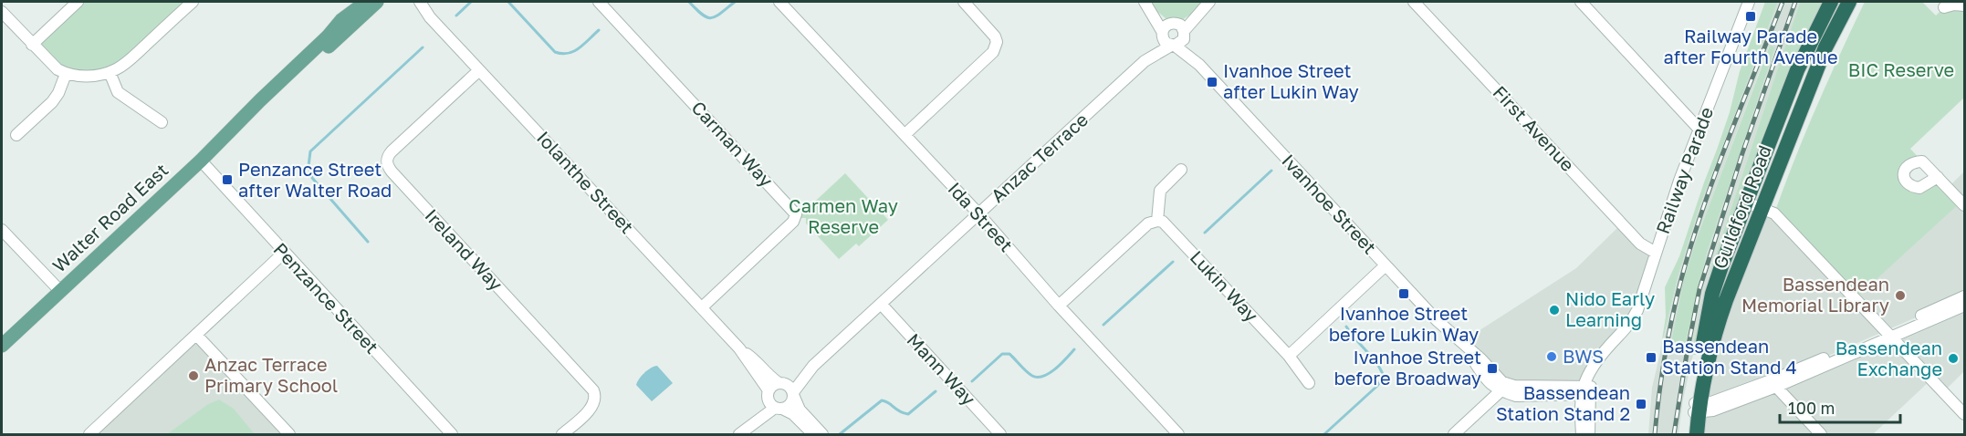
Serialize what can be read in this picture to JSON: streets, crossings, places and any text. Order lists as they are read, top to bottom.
{
  "streets": {
    "highway": ["Guildford Road"],
    "main road": ["Walter Road East"],
    "street": [
      "First Avenue",
      "Carman Way",
      "Anzac Terrace",
      "Railway Parade",
      "Iolanthe Street",
      "Ivanhoe Street",
      "Ida Street",
      "Ireland Way",
      "Lukin Way",
      "Penzance Street",
      "Mann Way"
    ]
  },
  "crossings": [
    ["First Avenue", "Railway Parade"],
    ["Carman Way", "Iolanthe Street"],
    ["Anzac Terrace", "Iolanthe Street"],
    ["Anzac Terrace", "Ivanhoe Street"],
    ["Anzac Terrace", "Ida Street"],
    ["Anzac Terrace", "Mann Way"],
    ["Railway Parade", "Ivanhoe Street"],
    ["Iolanthe Street", "Ireland Way"],
    ["Walter Road East", "Penzance Street"]
  ],
  "parks": ["BIC Reserve", "Carmen Way Reserve"],
  "places": {
    "transit": [
      "Railway Parade after Fourth Avenue",
      "Ivanhoe Street after Lukin Way",
      "Penzance Street after Walter Road",
      "Ivanhoe Street before Lukin Way",
      "Bassendean Station Stand 4",
      "Ivanhoe Street before Broadway",
      "Bassendean Station Stand 2"
    ],
    "other": [
      "Bassendean Memorial Library",
      "Nido Early Learning",
      "BWS",
      "Bassendean Exchange",
      "Anzac Terrace Primary School"
    ]
  },
  "scale_bar": "100 m"
}
